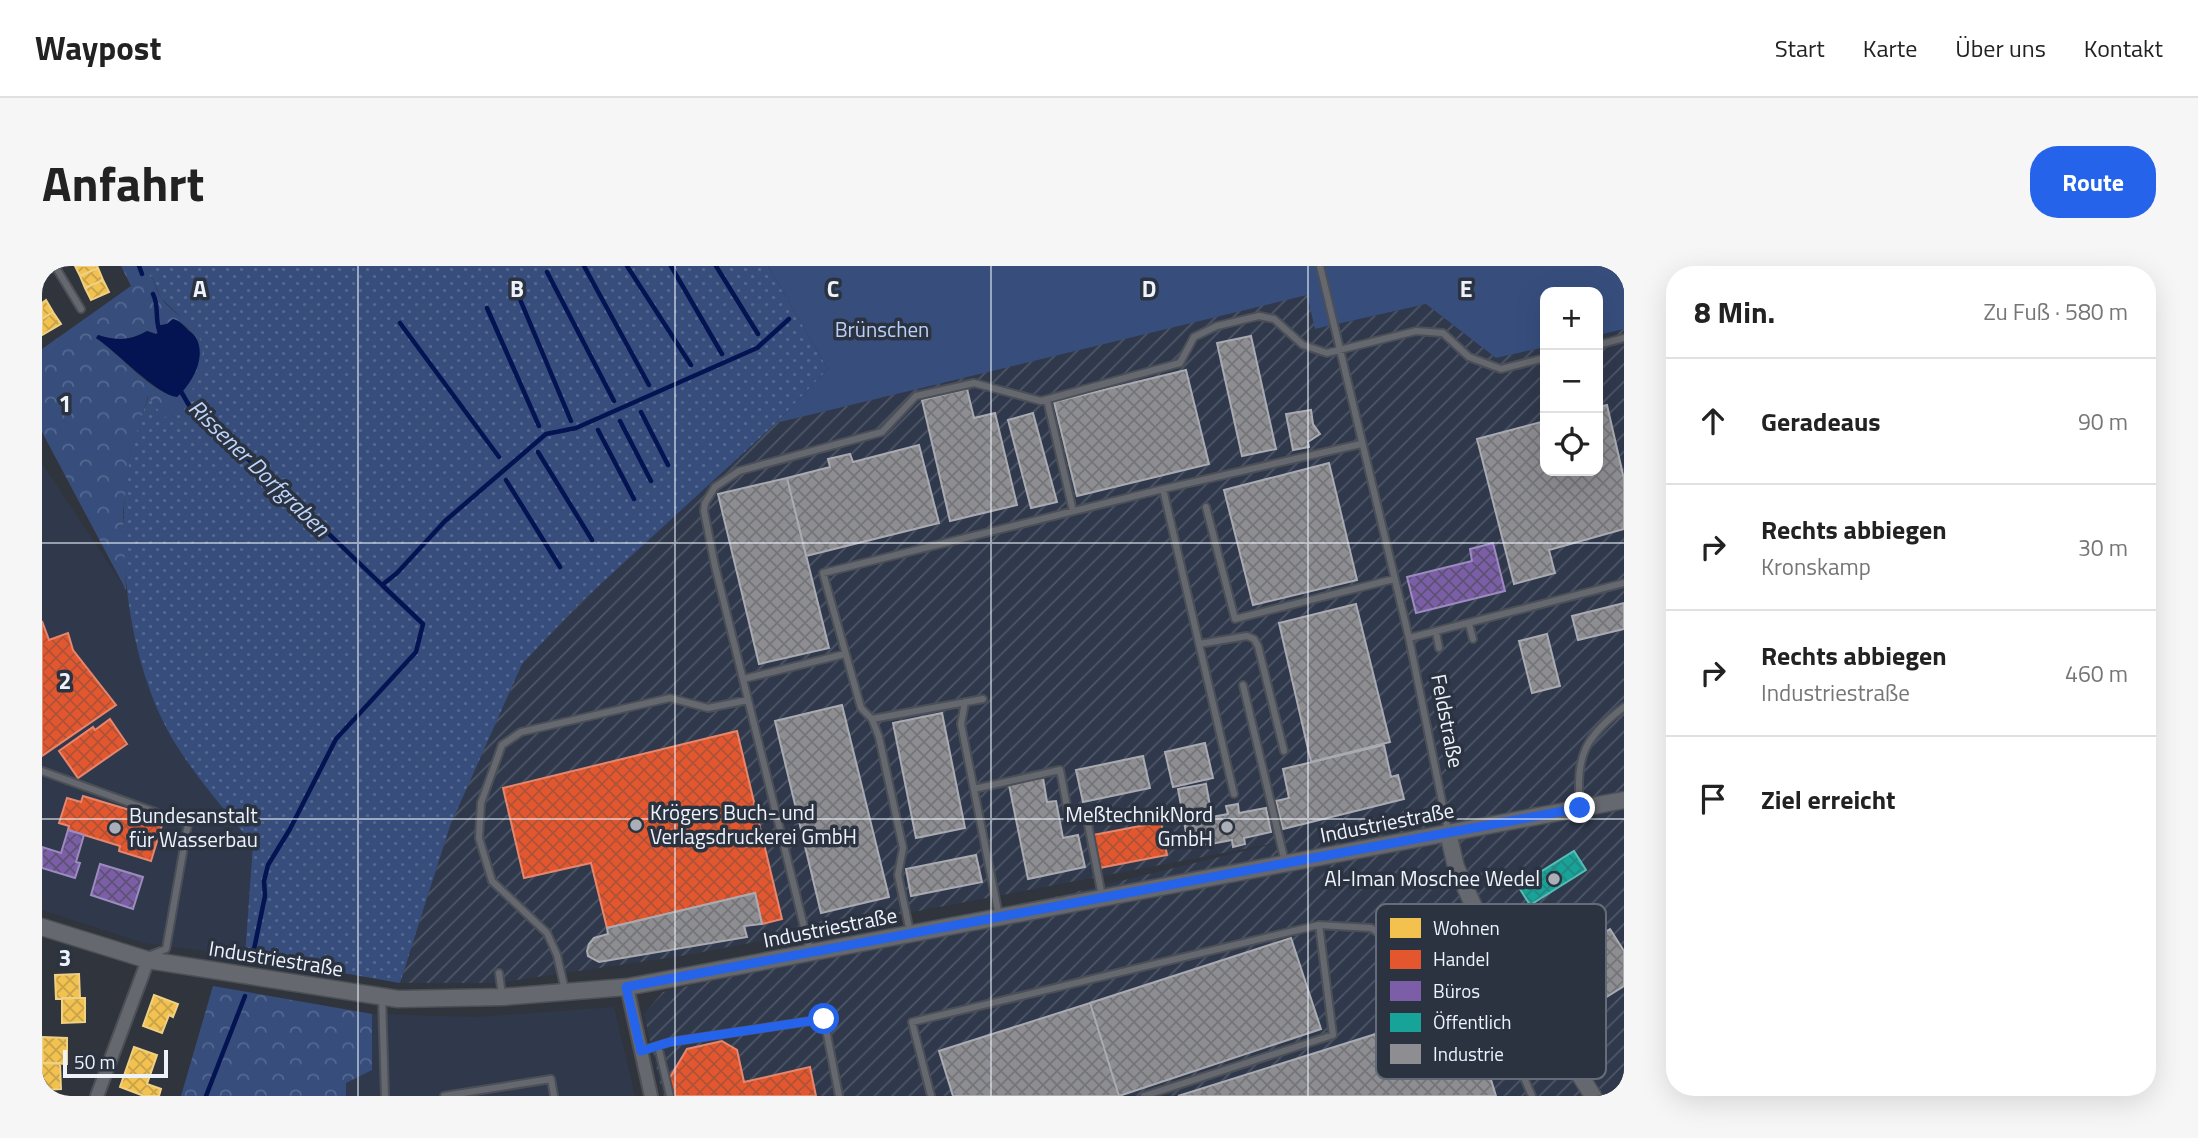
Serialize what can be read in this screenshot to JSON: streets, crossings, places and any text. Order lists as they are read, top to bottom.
{
  "streets": {
    "street": ["Feldstraße", "Industriestraße"]
  },
  "crossings": [
    ["Feldstraße", "Industriestraße"]
  ],
  "water": ["Rissener Dorfgraben"],
  "parks": ["Brünschen"],
  "places": [
    "Krögers Buch- und Verlagsdruckerei GmbH",
    "MeßtechnikNord GmbH",
    "Bundesanstalt für Wasserbau",
    "Al-Iman Moschee Wedel"
  ],
  "legend": [
    "Wohnen",
    "Handel",
    "Büros",
    "Öffentlich",
    "Industrie"
  ],
  "scale_bar": "50 m",
  "page": {
    "header": "Waypost",
    "nav": [
      "Start",
      "Karte",
      "Über uns",
      "Kontakt"
    ],
    "title": "Anfahrt",
    "buttons": "Route",
    "heading": ["8 Min.", "Zu Fuß · 580 m"],
    "map_buttons": ["+", "−"],
    "list": [
      ["Geradeaus", "90 m"],
      ["Rechts abbiegen", "Kronskamp", "30 m"],
      ["Rechts abbiegen", "Industriestraße", "460 m"],
      "Ziel erreicht"
    ],
    "scale": "50 m"
  },
  "grid": {
    "columns": [
      "A",
      "B",
      "C",
      "D",
      "E"
    ],
    "rows": ["1", "2", "3"]
  }
}
